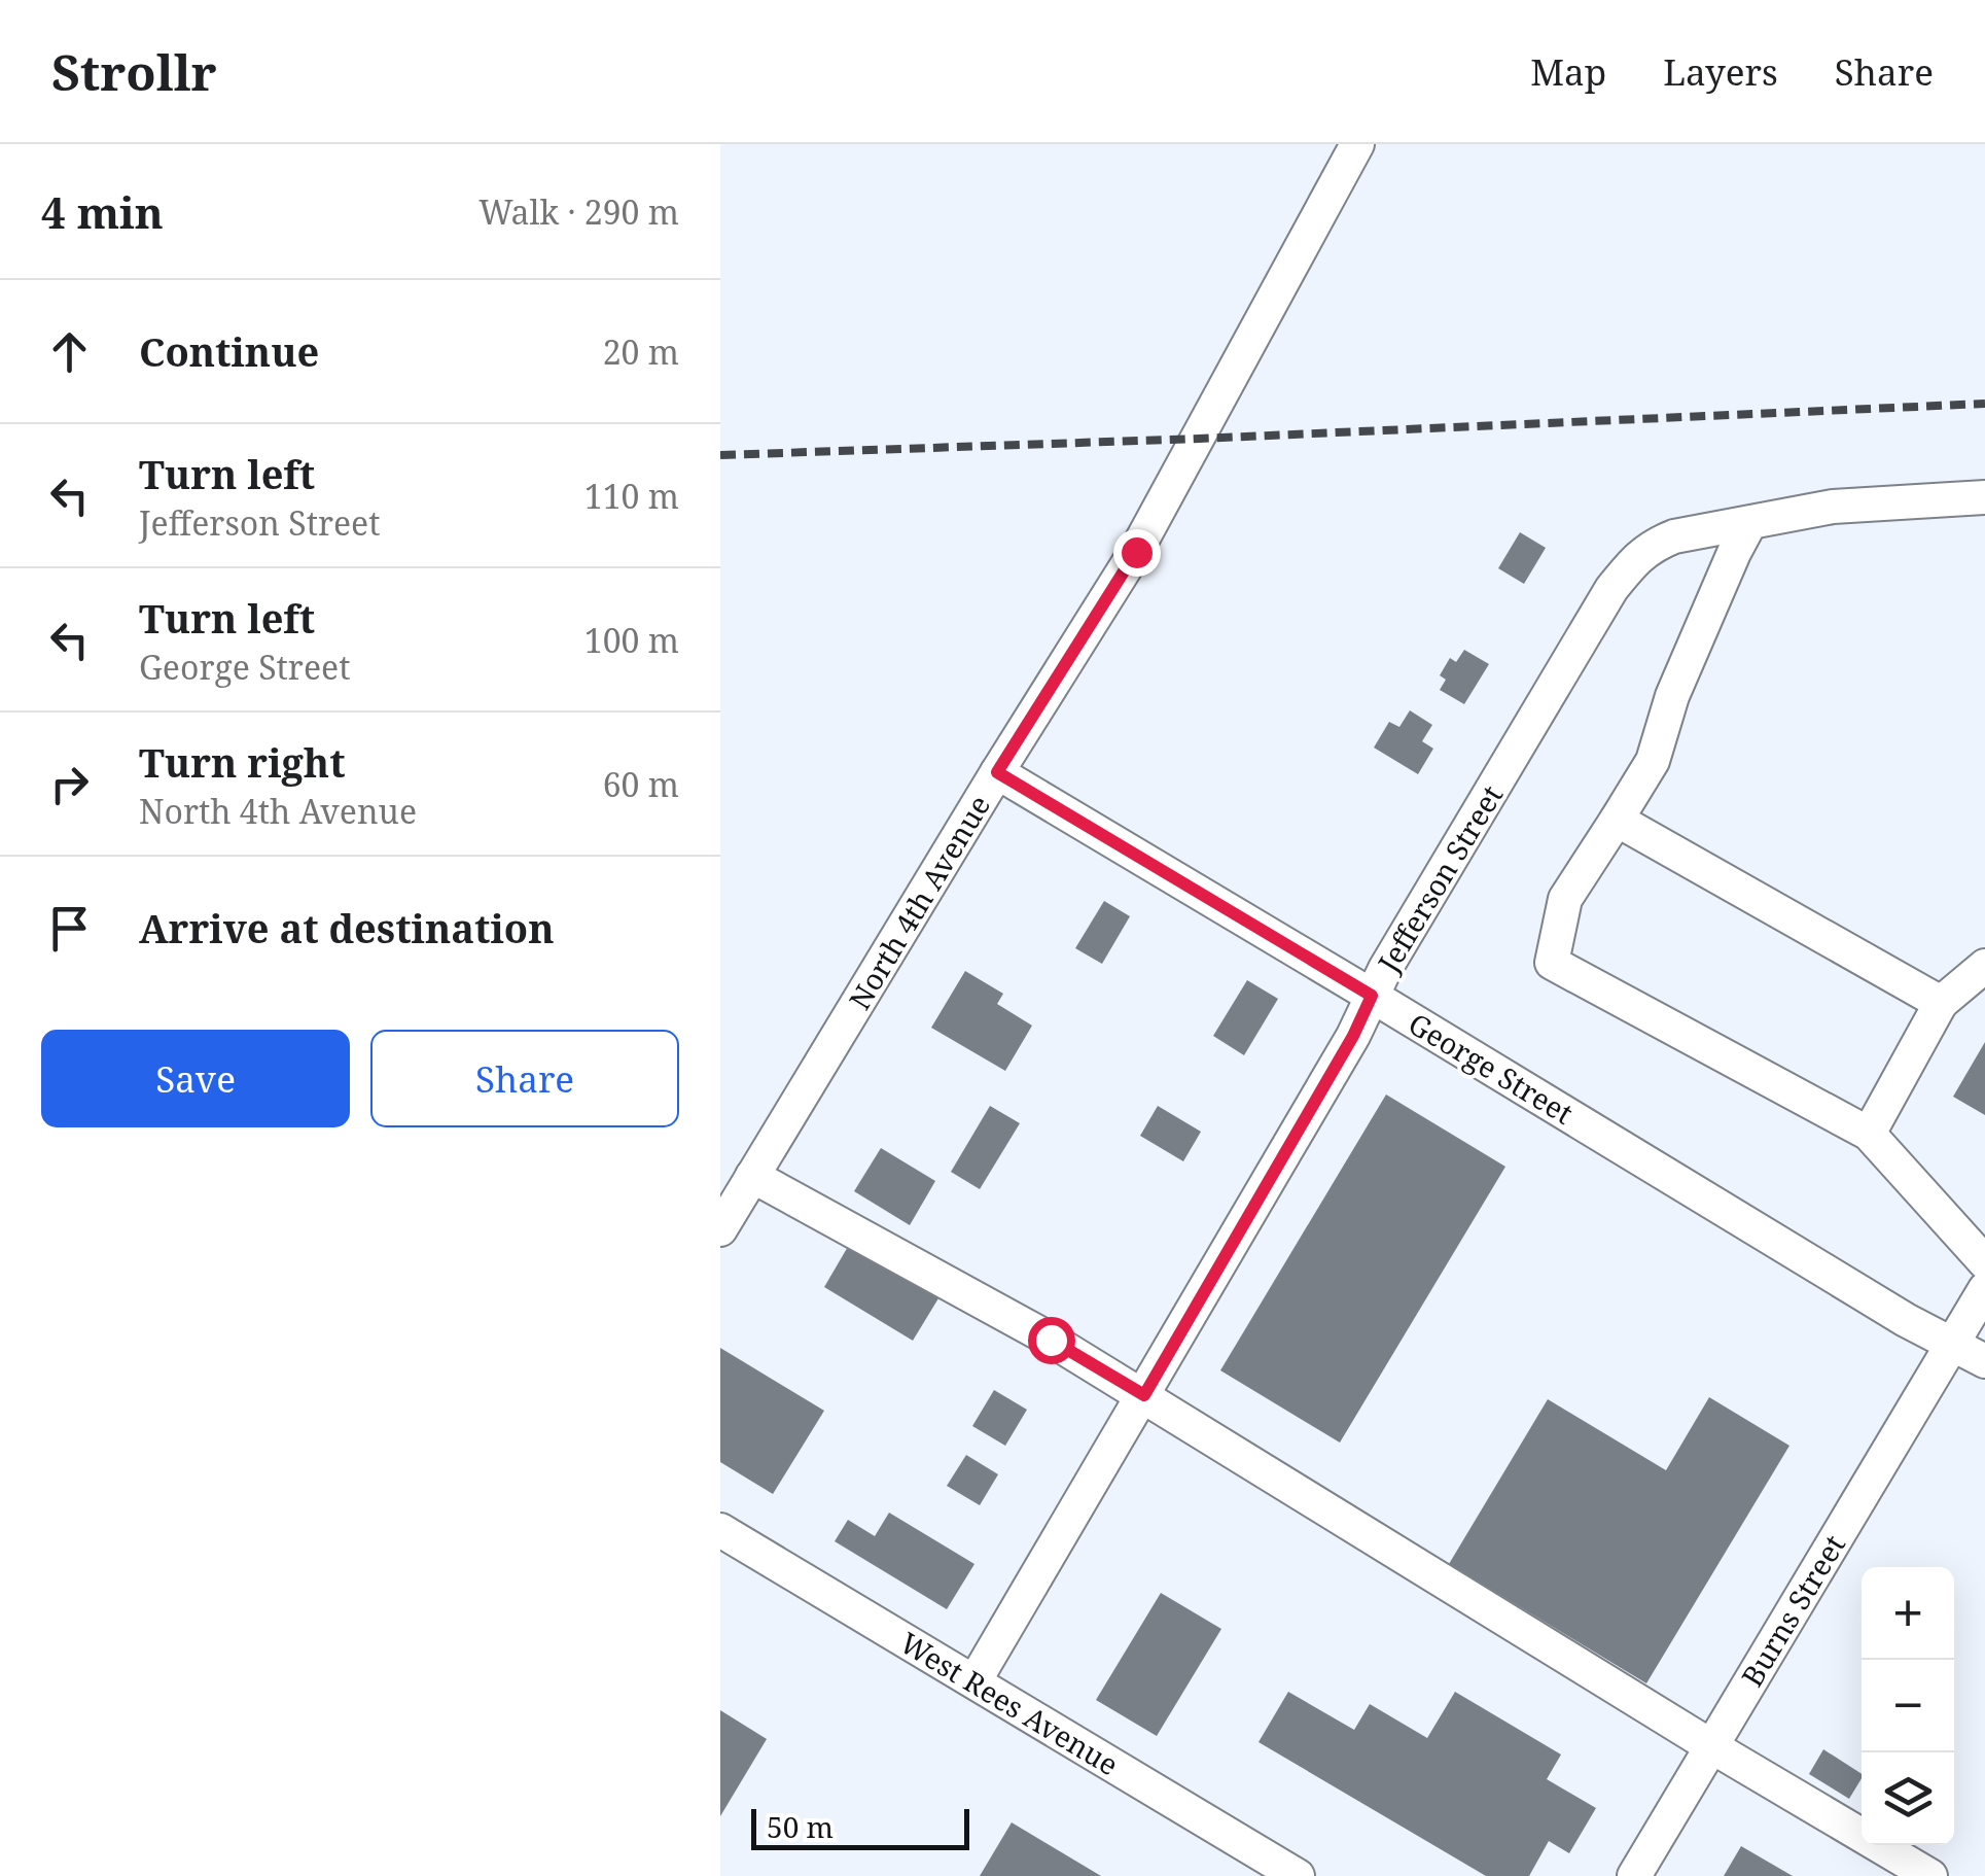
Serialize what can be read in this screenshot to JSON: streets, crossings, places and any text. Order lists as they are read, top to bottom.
{
  "streets": {
    "street": [
      "Jefferson Street",
      "North 4th Avenue",
      "George Street",
      "Burns Street",
      "West Rees Avenue"
    ]
  },
  "crossings": [
    ["Jefferson Street", "George Street"],
    ["Jefferson Street", "West Rees Avenue"],
    ["North 4th Avenue", "George Street"],
    ["George Street", "Burns Street"]
  ],
  "scale_bar": "50 m",
  "page": {
    "header": "Strollr",
    "nav": ["Map", "Layers", "Share"],
    "heading": ["4 min", "Walk · 290 m"],
    "list": [
      ["Continue", "20 m"],
      ["Turn left", "Jefferson Street", "110 m"],
      ["Turn left", "George Street", "100 m"],
      ["Turn right", "North 4th Avenue", "60 m"],
      "Arrive at destination"
    ],
    "buttons": ["Save", "Share"],
    "map_buttons": ["+", "−"],
    "scale": "50 m"
  }
}
